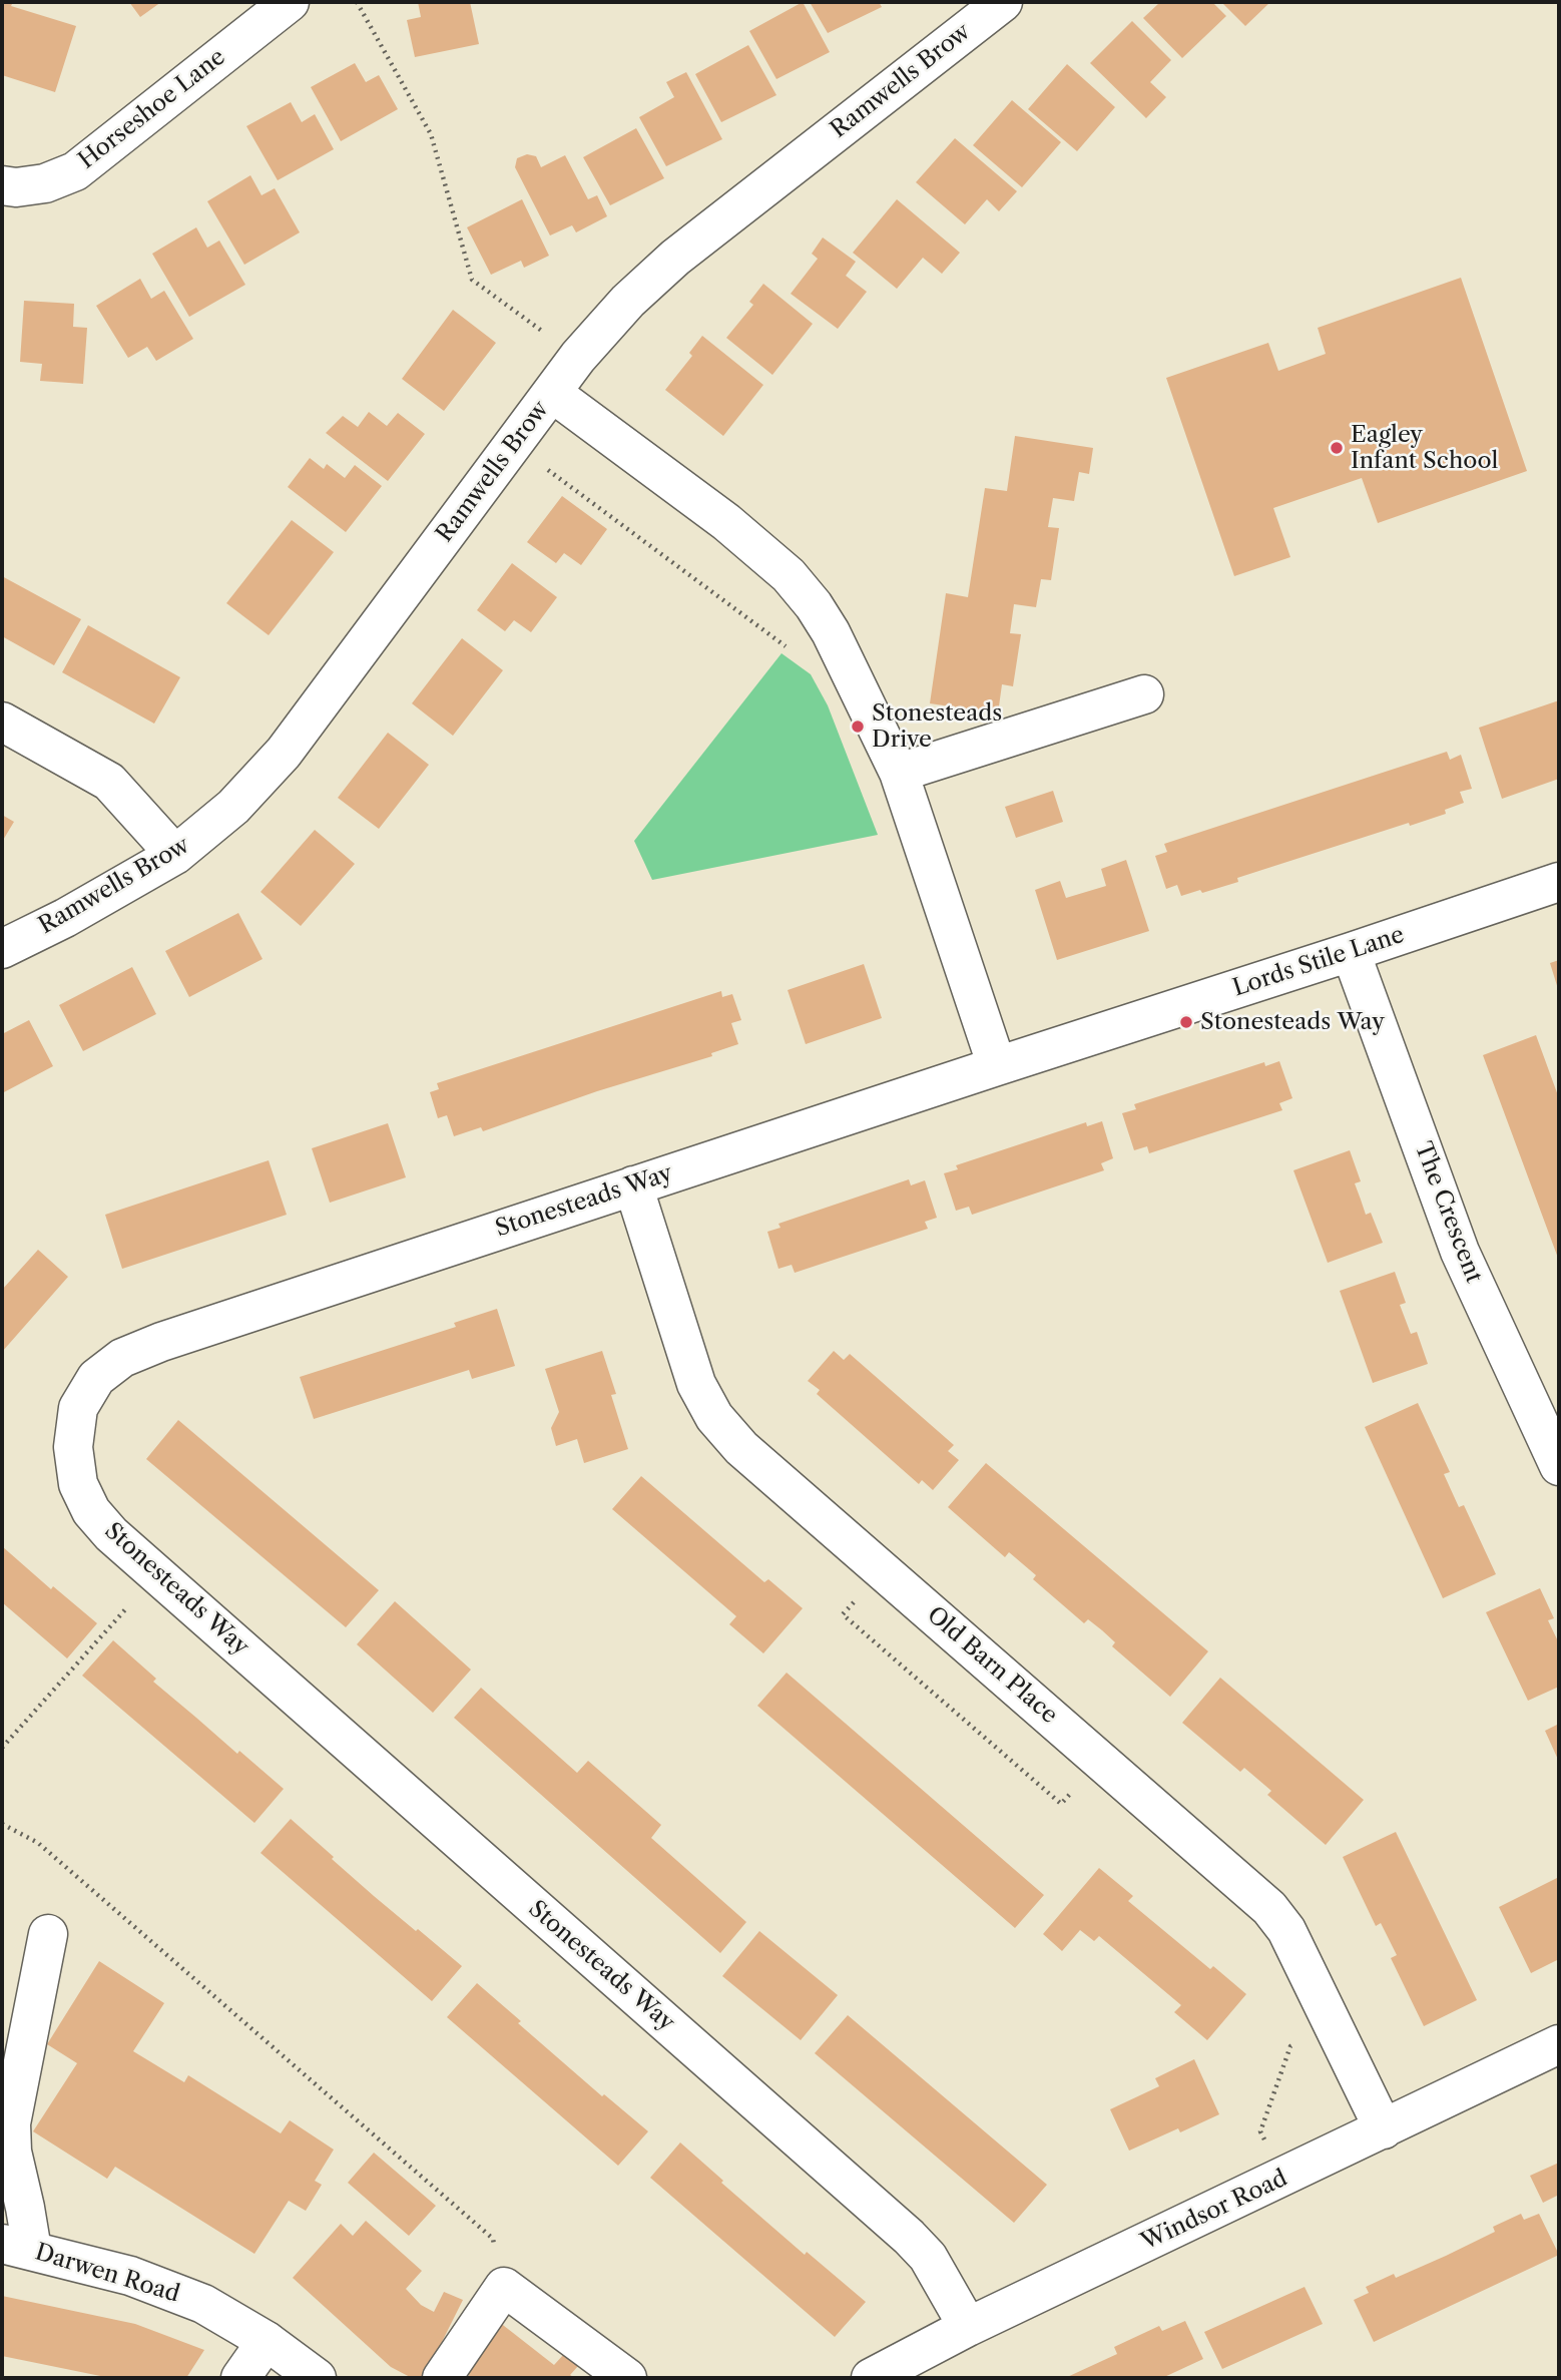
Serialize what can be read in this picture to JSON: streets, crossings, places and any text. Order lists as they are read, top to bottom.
{
  "streets": {
    "street": [
      "Ramwells Brow",
      "Horseshoe Lane",
      "Lords Stile Lane",
      "Stonesteads Way",
      "The Crescent",
      "Old Barn Place",
      "Windsor Road",
      "Darwen Road"
    ]
  },
  "crossings": [
    ["Lords Stile Lane", "Stonesteads Way"],
    ["Lords Stile Lane", "The Crescent"],
    ["Stonesteads Way", "Old Barn Place"],
    ["Stonesteads Way", "Windsor Road"],
    ["Old Barn Place", "Windsor Road"]
  ],
  "places": ["Eagley Infant School", "Stonesteads Drive", "Stonesteads Way"]
}
